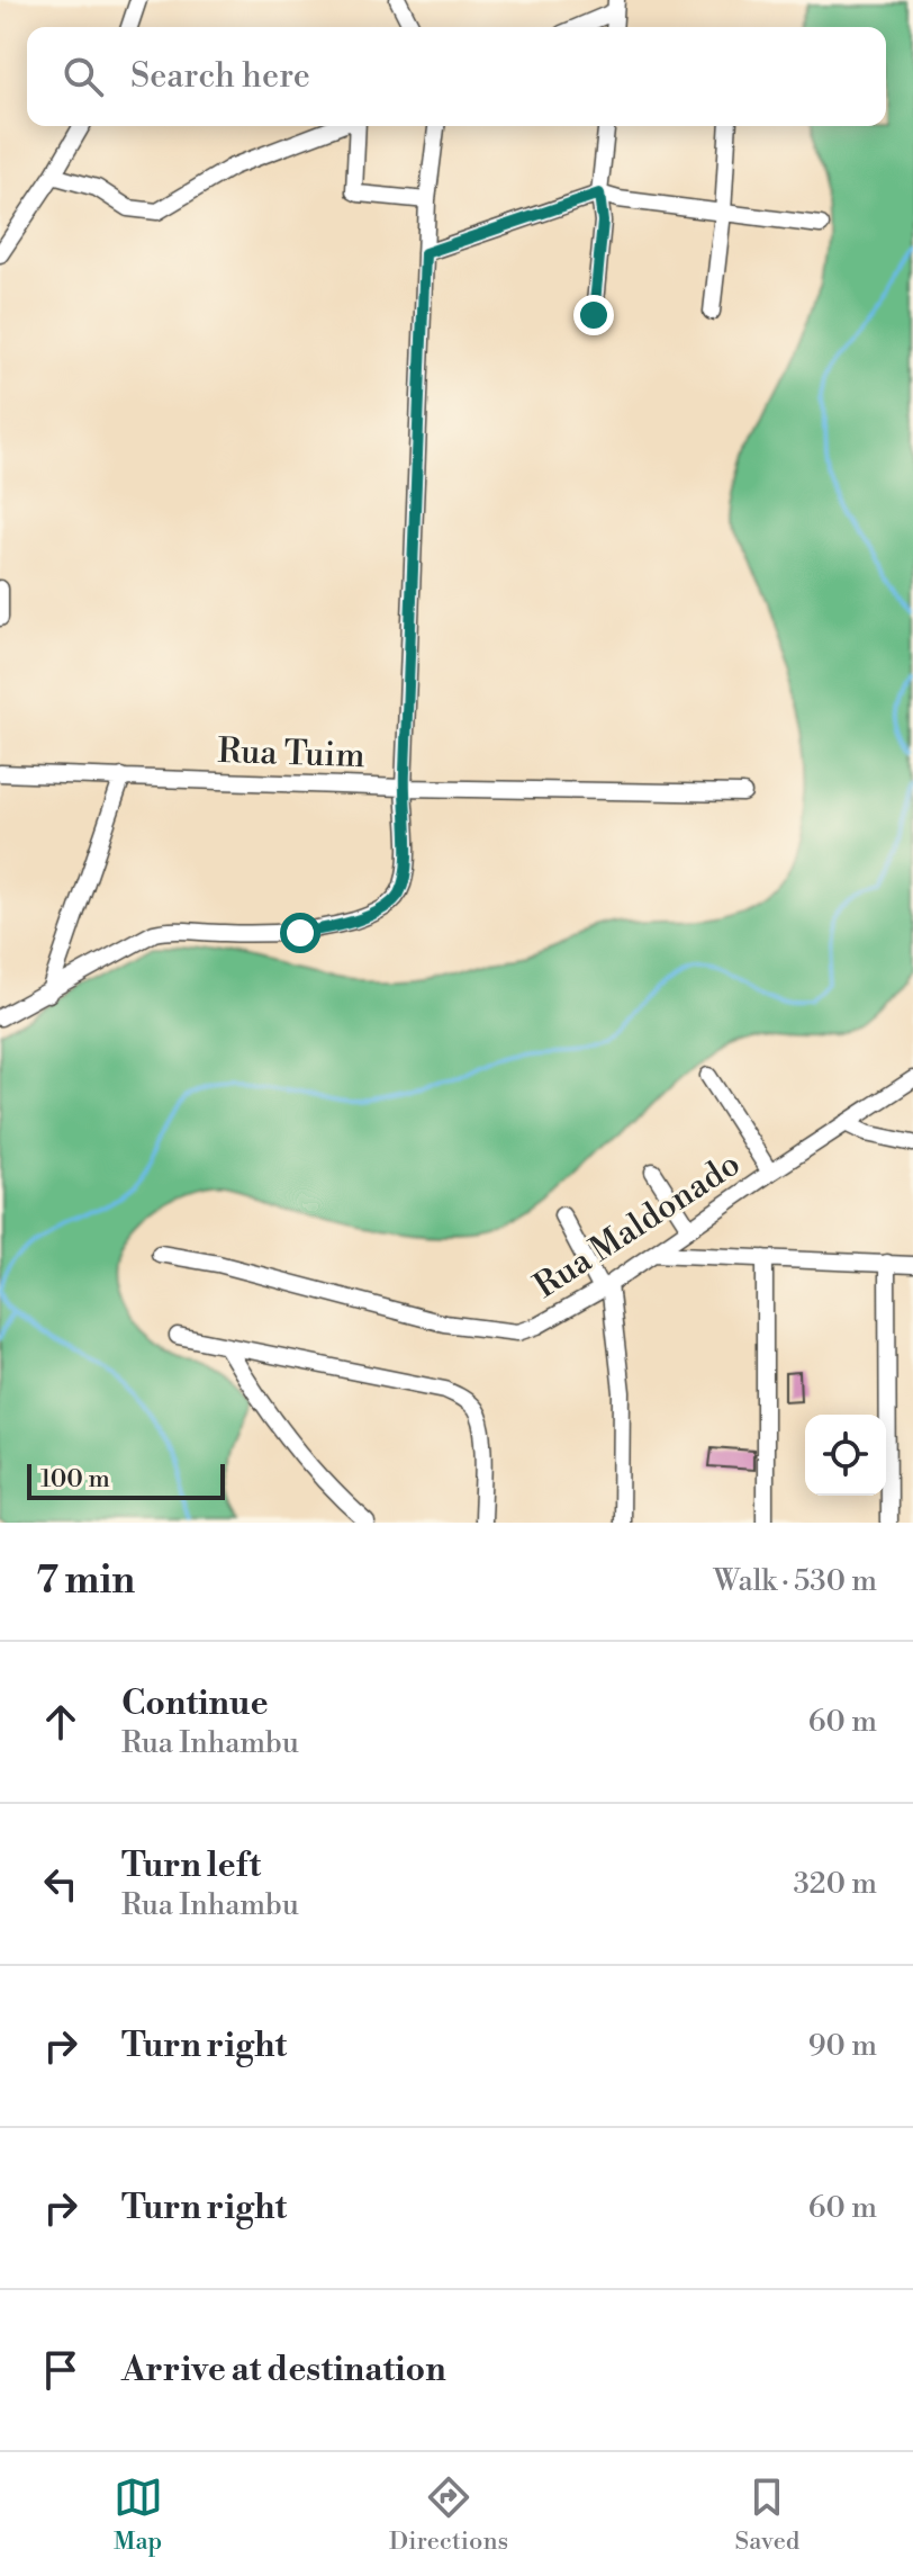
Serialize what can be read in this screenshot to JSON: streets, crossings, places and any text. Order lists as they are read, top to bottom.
{
  "streets": {
    "street": ["Rua Tuim", "Rua Maldonado"]
  },
  "scale_bar": "100 m",
  "page": {
    "search": "Search here",
    "scale": "100 m",
    "heading": ["7 min", "Walk · 530 m"],
    "list": [
      ["Continue", "Rua Inhambu", "60 m"],
      ["Turn left", "Rua Inhambu", "320 m"],
      ["Turn right", "90 m"],
      ["Turn right", "60 m"],
      "Arrive at destination"
    ],
    "nav": ["Map", "Directions", "Saved"]
  }
}
